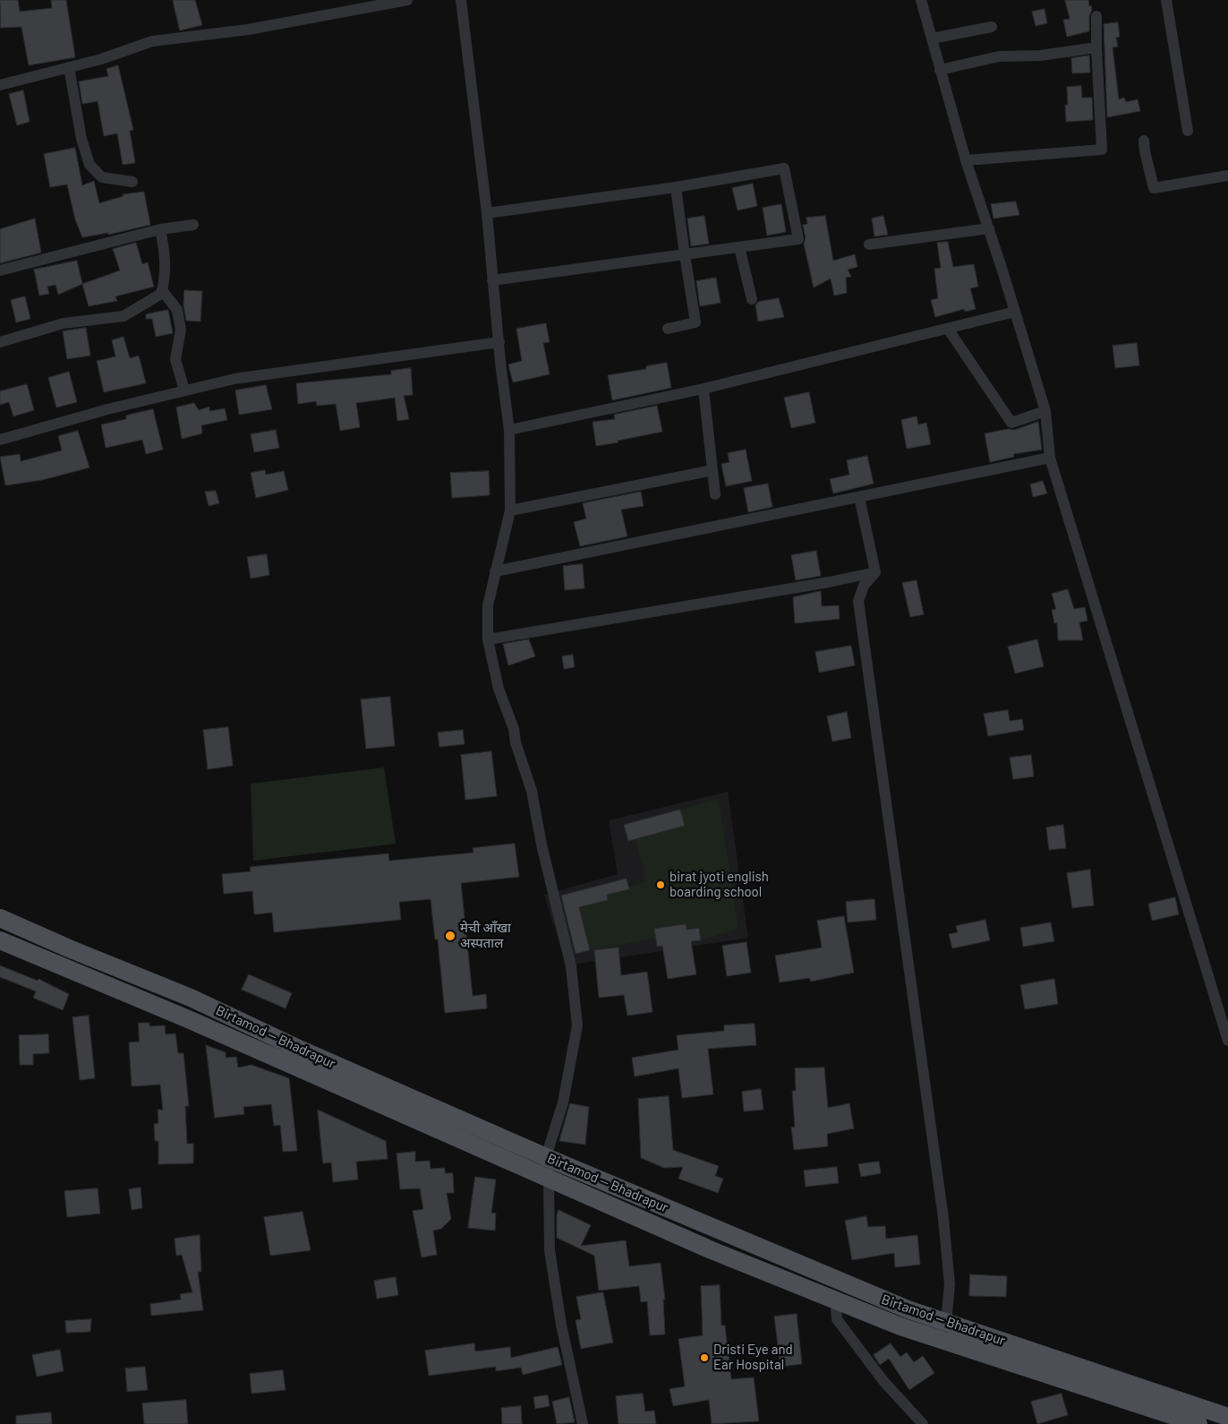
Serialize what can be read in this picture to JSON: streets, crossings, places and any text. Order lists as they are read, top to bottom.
{
  "streets": {
    "main road": ["Birtamod — Bhadrapur"]
  },
  "places": ["birat jyoti english boarding school", "मेची आँखा अस्पताल", "Dristi Eye and Ear Hospital"]
}
